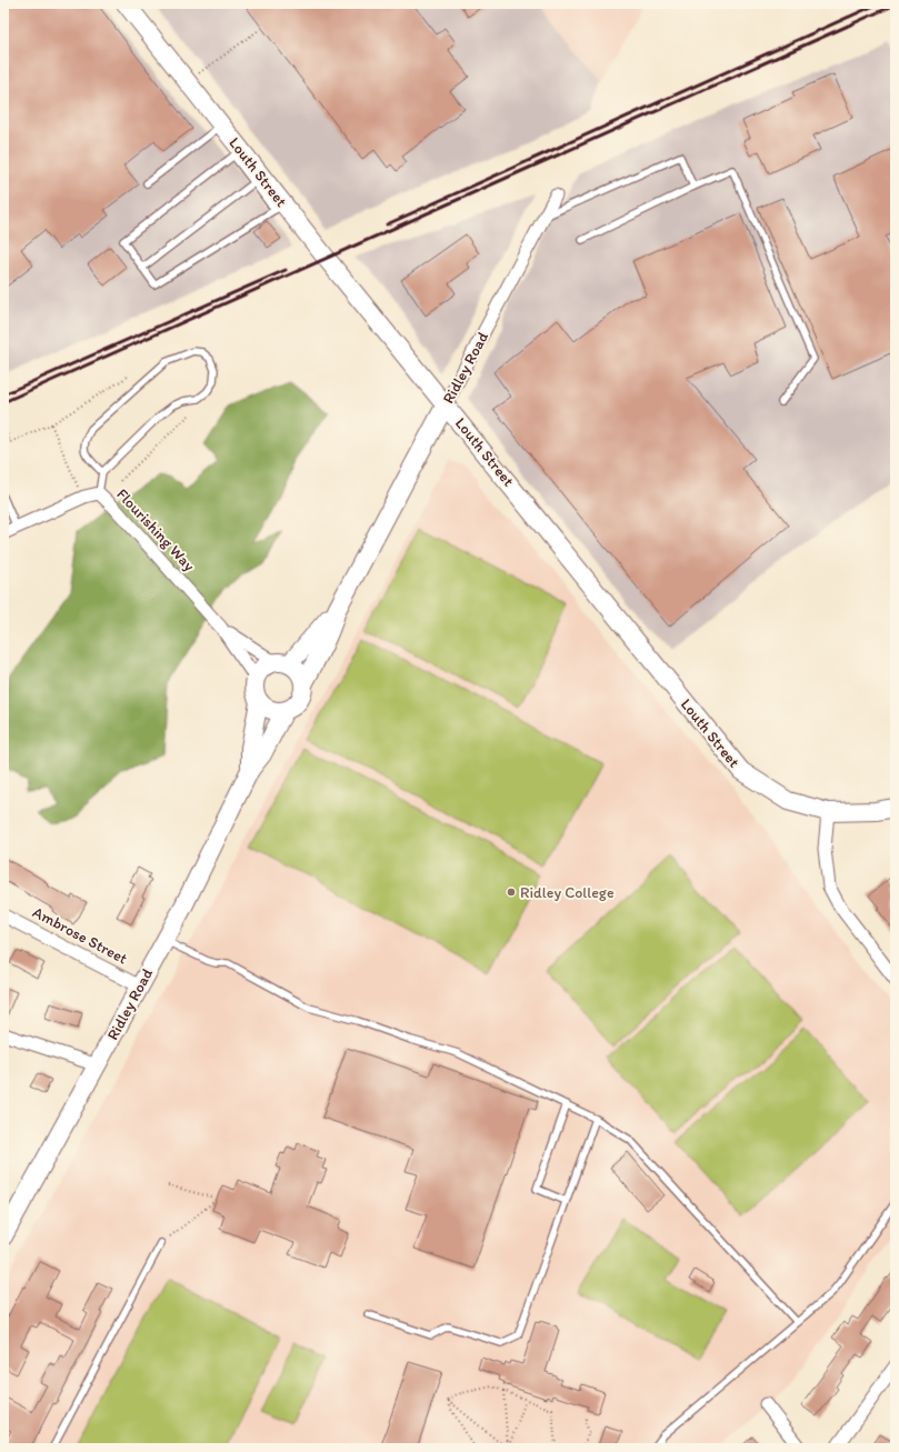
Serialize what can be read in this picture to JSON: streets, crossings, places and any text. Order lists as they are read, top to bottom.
{
  "streets": {
    "street": [
      "Louth Street",
      "Ridley Road",
      "Flourishing Way",
      "Ambrose Street"
    ]
  },
  "crossings": [
    ["Louth Street", "Ridley Road"],
    ["Ridley Road", "Flourishing Way"],
    ["Ridley Road", "Ambrose Street"]
  ],
  "places": ["Ridley College"]
}
